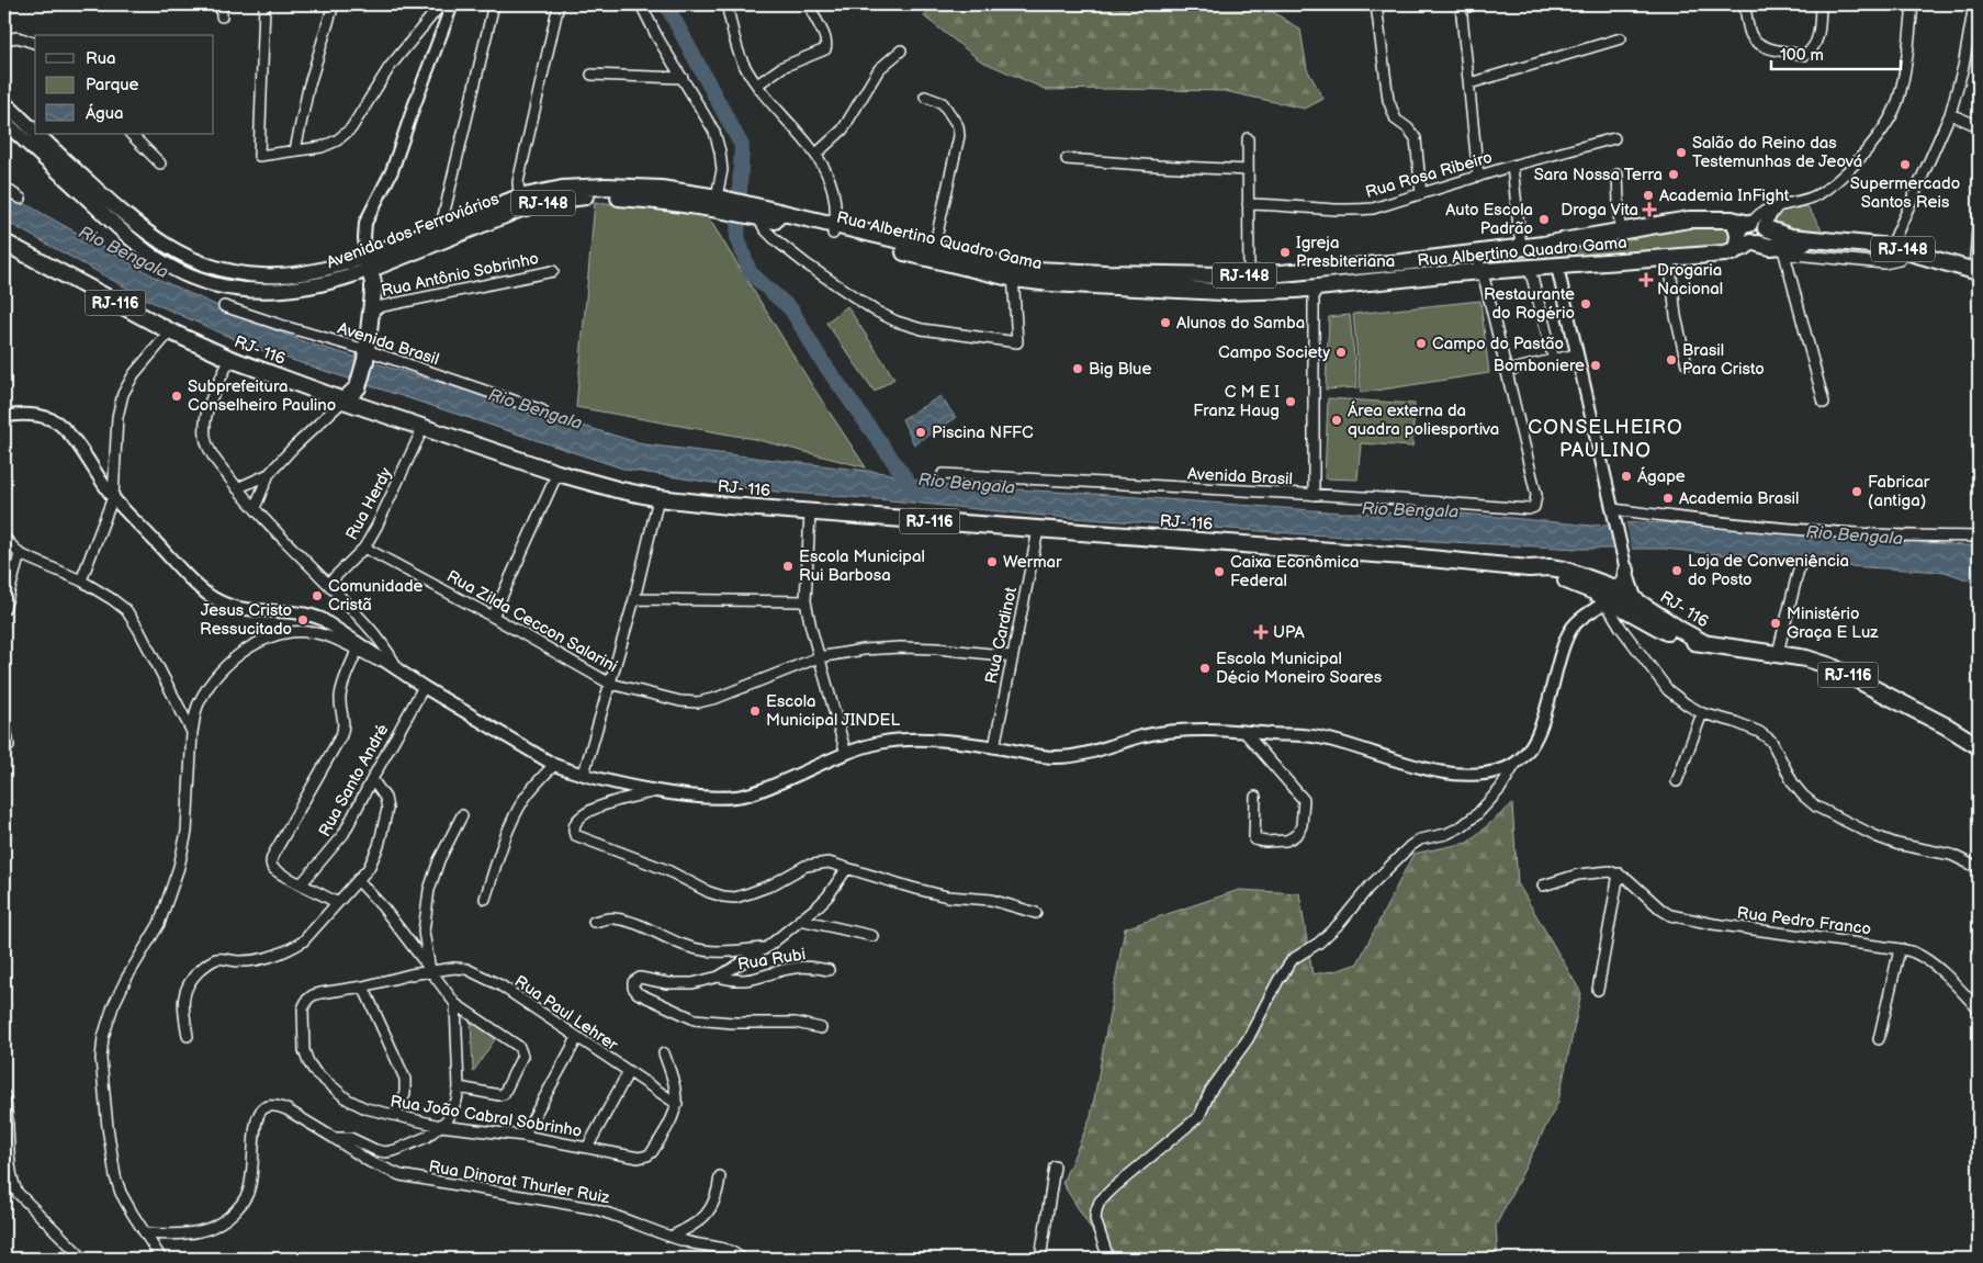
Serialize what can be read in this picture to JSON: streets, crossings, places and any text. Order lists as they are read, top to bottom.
{
  "streets": {
    "main road": [
      "RJ-148",
      "Avenida dos Ferroviários",
      "Rua Albertino Quadro Gama",
      "RJ-116",
      "RJ- 116"
    ],
    "street": [
      "Rua Rosa Ribeiro",
      "Rua Antônio Sobrinho",
      "Avenida Brasil",
      "Rua Herdy",
      "Rua Zilda Ceccon Salarini",
      "Rua Cardinot",
      "Rua Santo André",
      "Rua Pedro Franco",
      "Rua Rubi",
      "Rua Paul Lehrer",
      "Rua João Cabral Sobrinho",
      "Rua Dinorat Thurler Ruiz"
    ]
  },
  "crossings": [
    ["RJ-148", "Avenida dos Ferroviários"],
    ["RJ-148", "Rua Albertino Quadro Gama"],
    ["RJ-116", "RJ- 116"],
    ["RJ- 116", "Rua Herdy"],
    ["RJ- 116", "Rua Cardinot"],
    ["Rua Herdy", "Rua Zilda Ceccon Salarini"],
    ["Rua Zilda Ceccon Salarini", "Rua Cardinot"],
    ["Rua Paul Lehrer", "Rua João Cabral Sobrinho"],
    ["Rua João Cabral Sobrinho", "Rua Dinorat Thurler Ruiz"]
  ],
  "districts": ["CONSELHEIRO PAULINO"],
  "water": ["Rio Bengala"],
  "places": {
    "other": [
      "Salão do Reino das Testemunhas de Jeová",
      "Supermercado Santos Reis",
      "Sara Nossa Terra",
      "Academia InFight",
      "Auto Escola Padrão",
      "Igreja Presbiteriana",
      "Restaurante do Rogério",
      "Alunos do Samba",
      "Campo do Pastão",
      "Campo Society",
      "Brasil Para Cristo",
      "Bomboniere",
      "Big Blue",
      "Subprefeitura Conselheiro Paulino",
      "C M E I Franz Haug",
      "Área externa da quadra poliesportiva",
      "Piscina NFFC",
      "Ágape",
      "Fabricar (antiga)",
      "Academia Brasil",
      "Wermar",
      "Escola Municipal Rui Barbosa",
      "Loja de Conveniência do Posto",
      "Caixa Econômica Federal",
      "Comunidade Cristã",
      "Jesus Cristo Ressucitado",
      "Ministério Graça E Luz",
      "Escola Municipal Décio Moneiro Soares",
      "Escola Municipal JINDEL"
    ],
    "health": ["Droga Vita", "Drogaria Nacional", "UPA"]
  },
  "legend": ["Rua", "Parque", "Água"],
  "scale_bar": "100 m"
}
